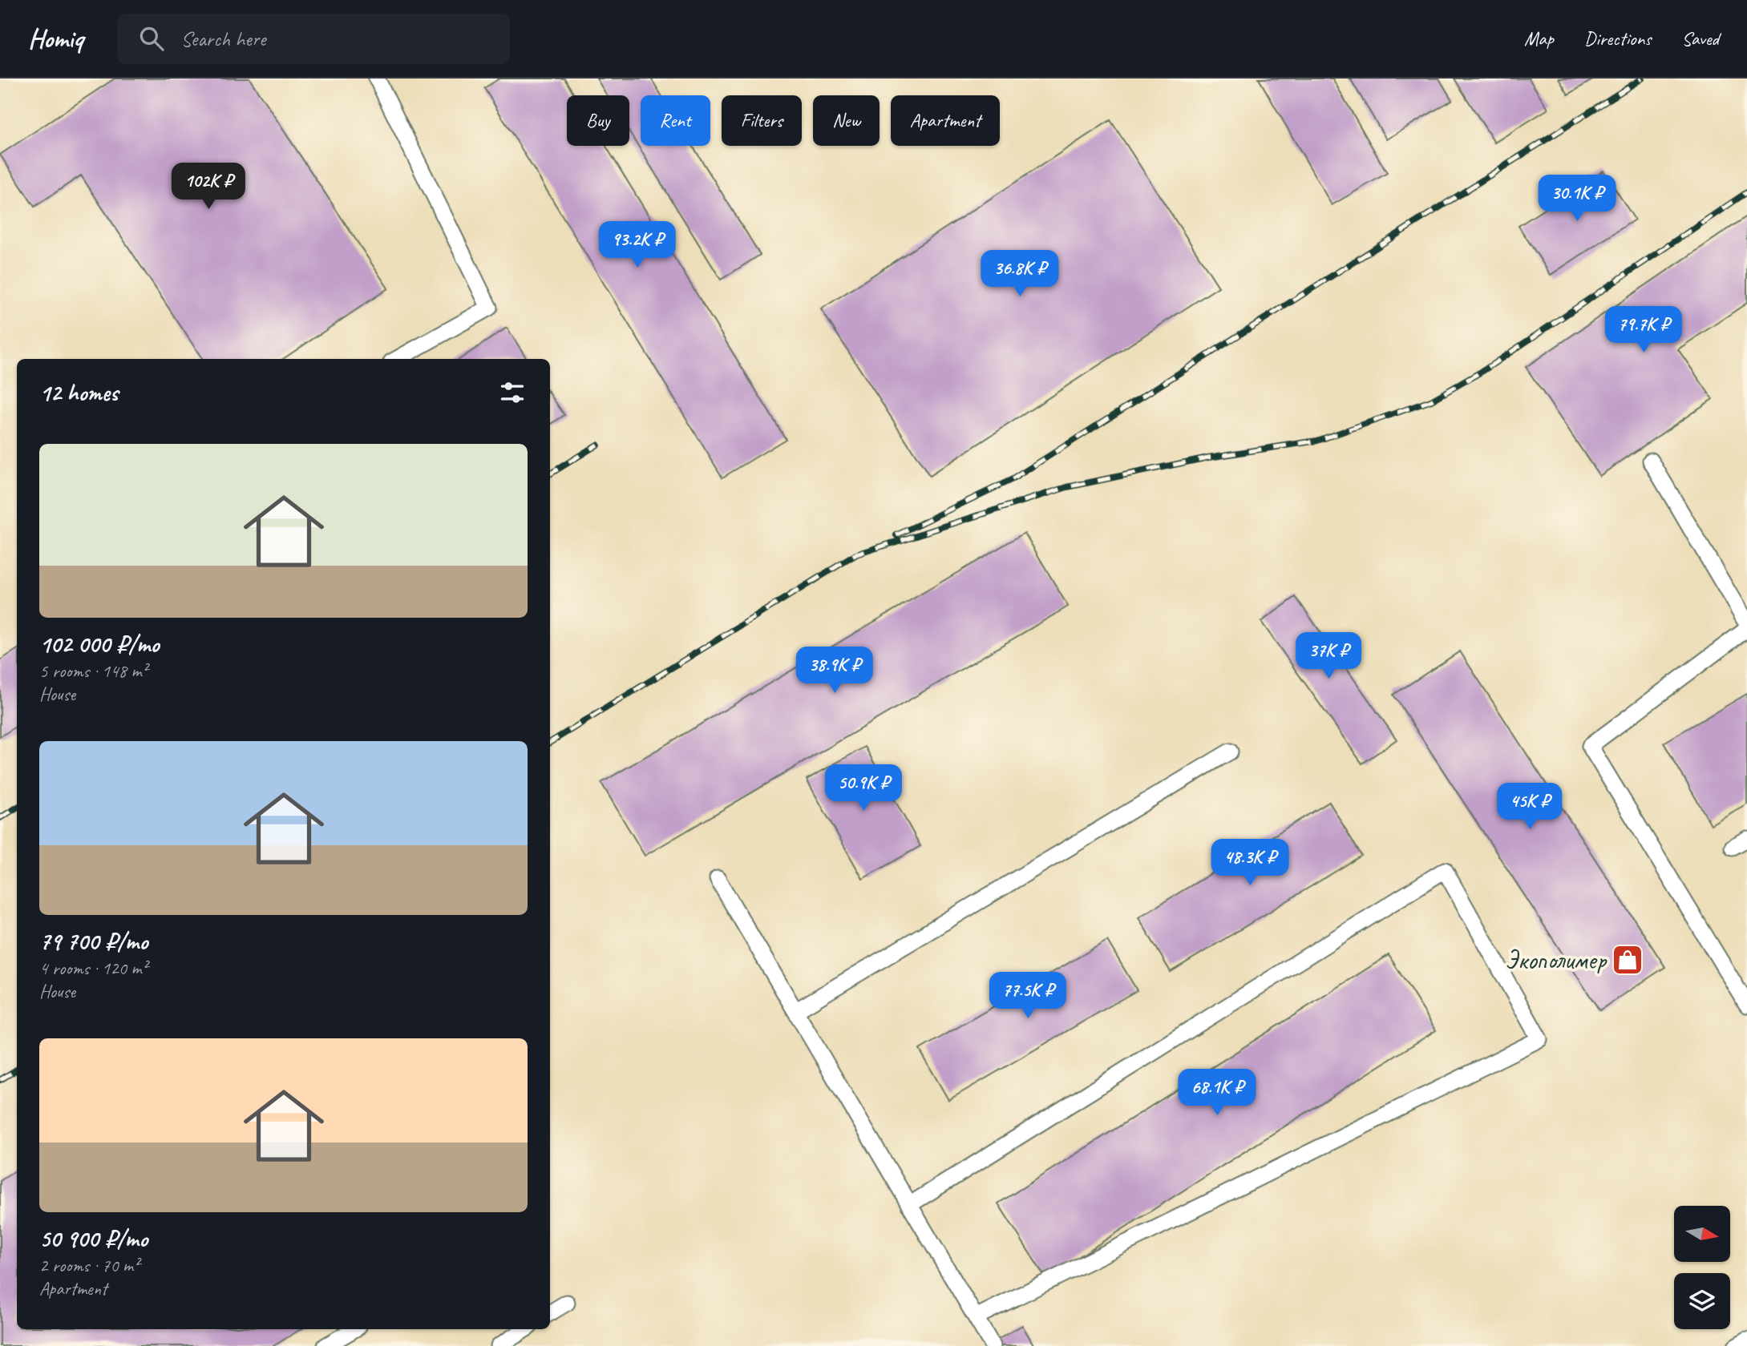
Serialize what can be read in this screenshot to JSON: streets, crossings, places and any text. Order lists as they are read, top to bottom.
{
  "places": {
    "shop": ["Экополимер"]
  },
  "north": "right",
  "page": {
    "header": "Homiq",
    "search": "Search here",
    "nav": ["Map", "Directions", "Saved"],
    "chip": [
      "Buy",
      "Rent",
      "Filters",
      "New",
      "Apartment"
    ],
    "price": [
      "102K ₽",
      "30.1K ₽",
      "93.2K ₽",
      "36.8K ₽",
      "79.7K ₽",
      "37K ₽",
      "38.9K ₽",
      "50.9K ₽",
      "45K ₽",
      "48.3K ₽",
      "77.5K ₽",
      "68.1K ₽"
    ],
    "heading": "12 homes",
    "list": [
      {
        "name": "102 000 ₽/mo",
        "note": "5 rooms · 148 m² · House"
      },
      {
        "name": "79 700 ₽/mo",
        "note": "4 rooms · 120 m² · House"
      },
      {
        "name": "50 900 ₽/mo",
        "note": "2 rooms · 70 m² · Apartment"
      }
    ]
  }
}
